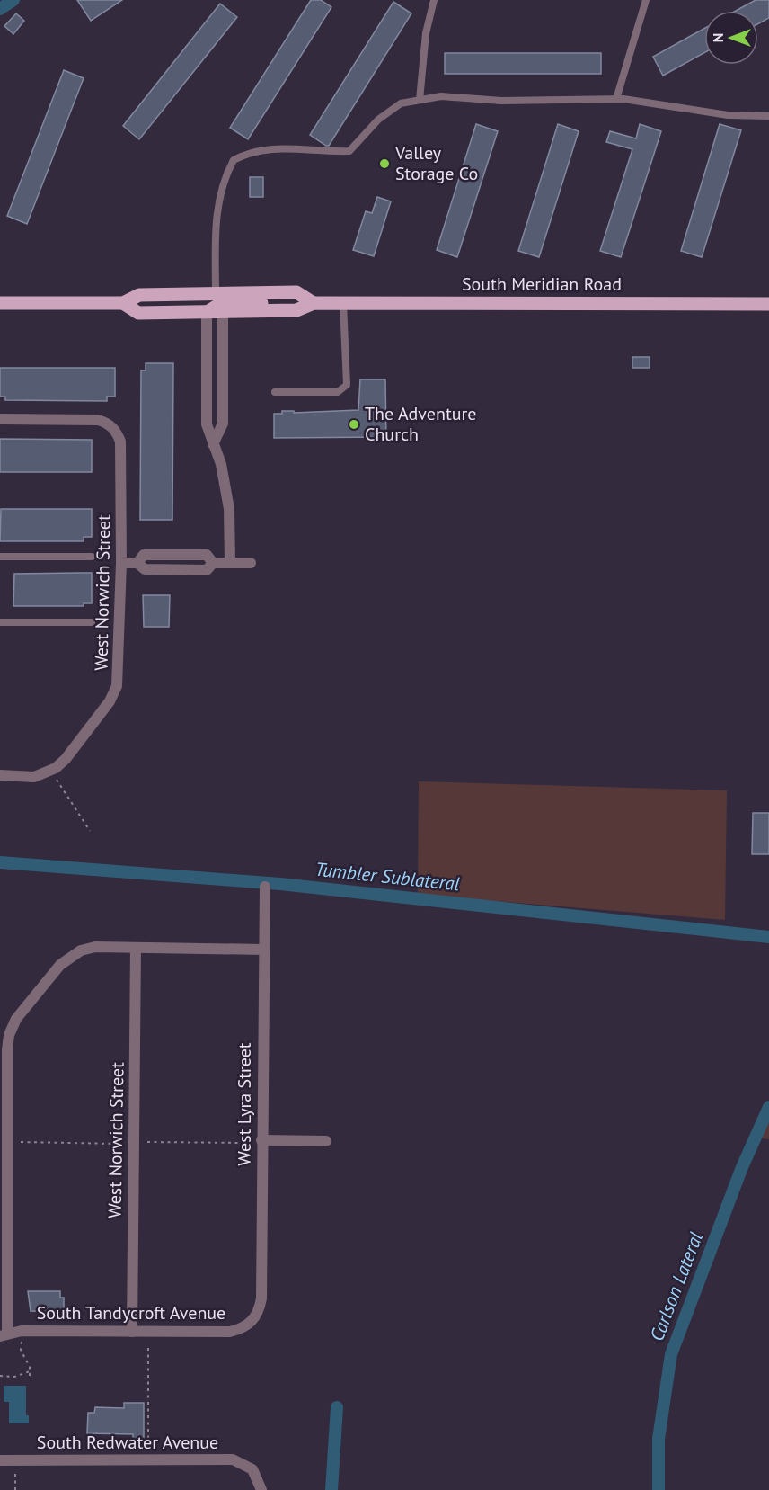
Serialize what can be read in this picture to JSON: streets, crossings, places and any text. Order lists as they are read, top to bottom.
{
  "streets": {
    "main road": ["South Meridian Road"],
    "street": [
      "West Norwich Street",
      "West Lyra Street",
      "South Tandycroft Avenue",
      "South Redwater Avenue"
    ]
  },
  "crossings": [
    ["West Norwich Street", "South Tandycroft Avenue"],
    ["West Lyra Street", "South Tandycroft Avenue"]
  ],
  "water": ["Tumbler Sublateral", "Carlson Lateral"],
  "places": ["Valley Storage Co", "The Adventure Church"],
  "north": "left"
}
